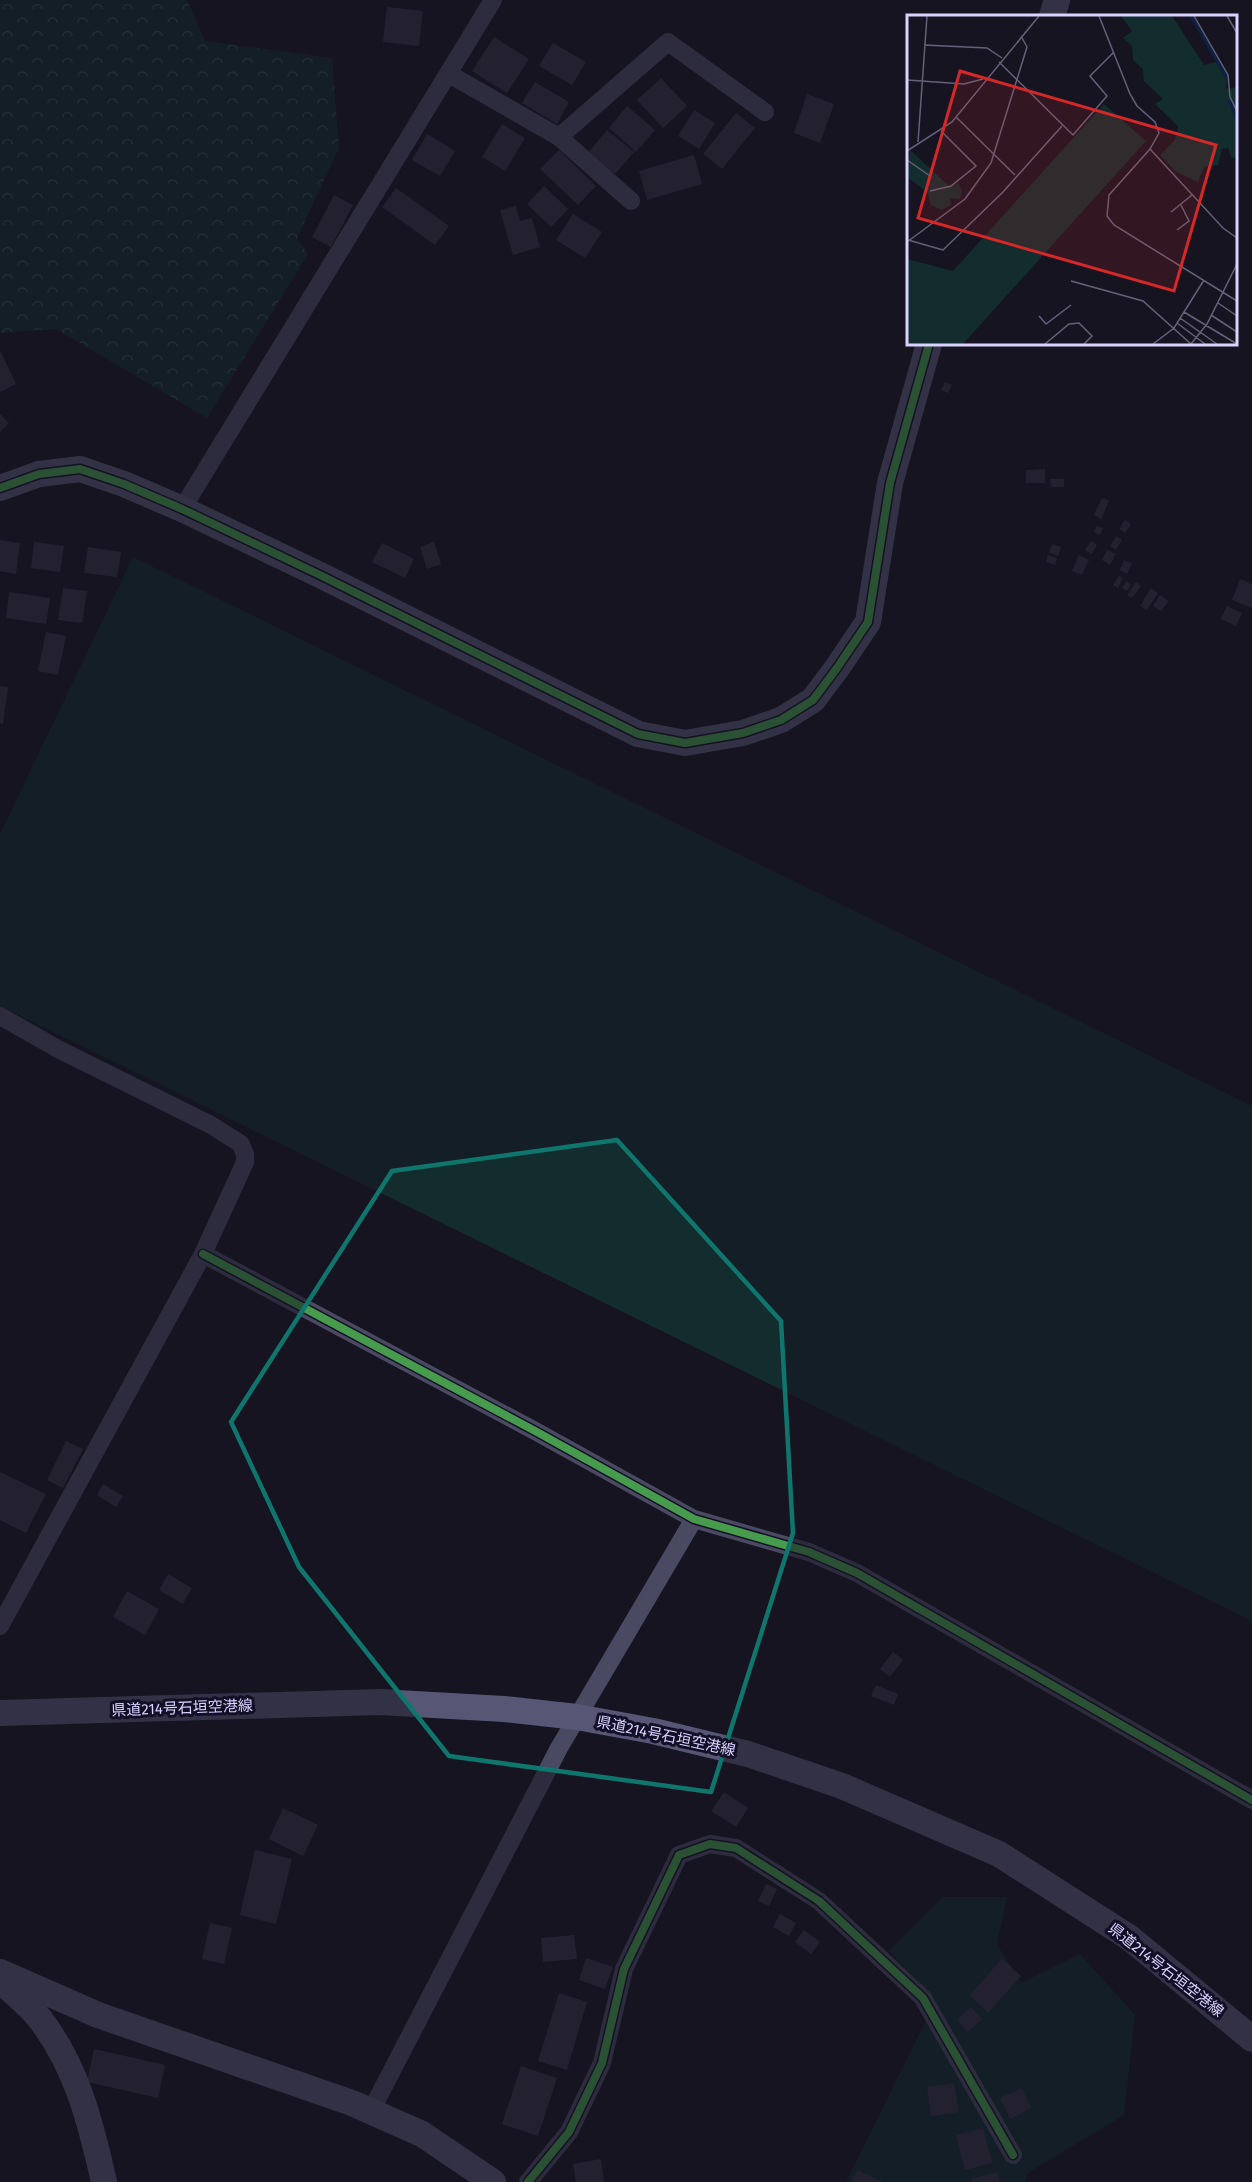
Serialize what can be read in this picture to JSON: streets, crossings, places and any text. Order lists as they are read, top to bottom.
{
  "streets": {
    "street": ["県道214号石垣空港線"]
  }
}
